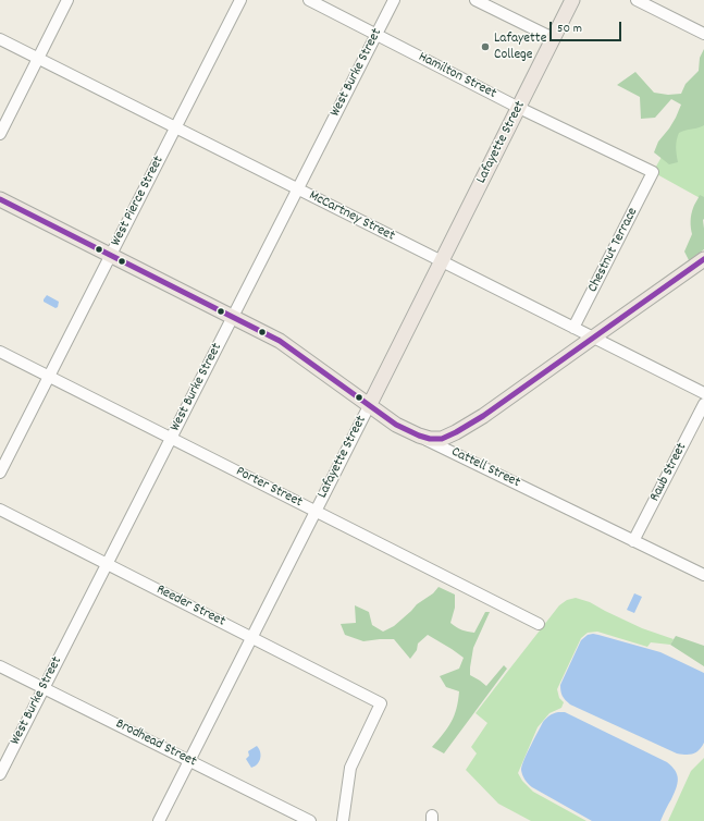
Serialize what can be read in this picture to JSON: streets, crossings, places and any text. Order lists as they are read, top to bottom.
{
  "streets": {
    "main road": ["Lafayette Street", "Cattell Street"],
    "street": [
      "West Burke Street",
      "Hamilton Street",
      "West Pierce Street",
      "McCartney Street",
      "Chestnut Terrace",
      "Raub Street",
      "Porter Street",
      "Reeder Street",
      "Brodhead Street"
    ]
  },
  "crossings": [
    ["West Burke Street", "Hamilton Street"],
    ["West Burke Street", "McCartney Street"],
    ["West Burke Street", "Cattell Street"],
    ["West Burke Street", "Porter Street"],
    ["West Burke Street", "Reeder Street"],
    ["West Burke Street", "Brodhead Street"],
    ["Hamilton Street", "Lafayette Street"],
    ["Hamilton Street", "Chestnut Terrace"],
    ["Lafayette Street", "McCartney Street"],
    ["Lafayette Street", "Cattell Street"],
    ["Lafayette Street", "Porter Street"],
    ["Lafayette Street", "Reeder Street"],
    ["Lafayette Street", "Brodhead Street"],
    ["West Pierce Street", "McCartney Street"],
    ["West Pierce Street", "Cattell Street"],
    ["West Pierce Street", "Porter Street"],
    ["McCartney Street", "Chestnut Terrace"],
    ["Cattell Street", "Raub Street"]
  ],
  "places": ["Lafayette College"],
  "scale_bar": "50 m"
}
